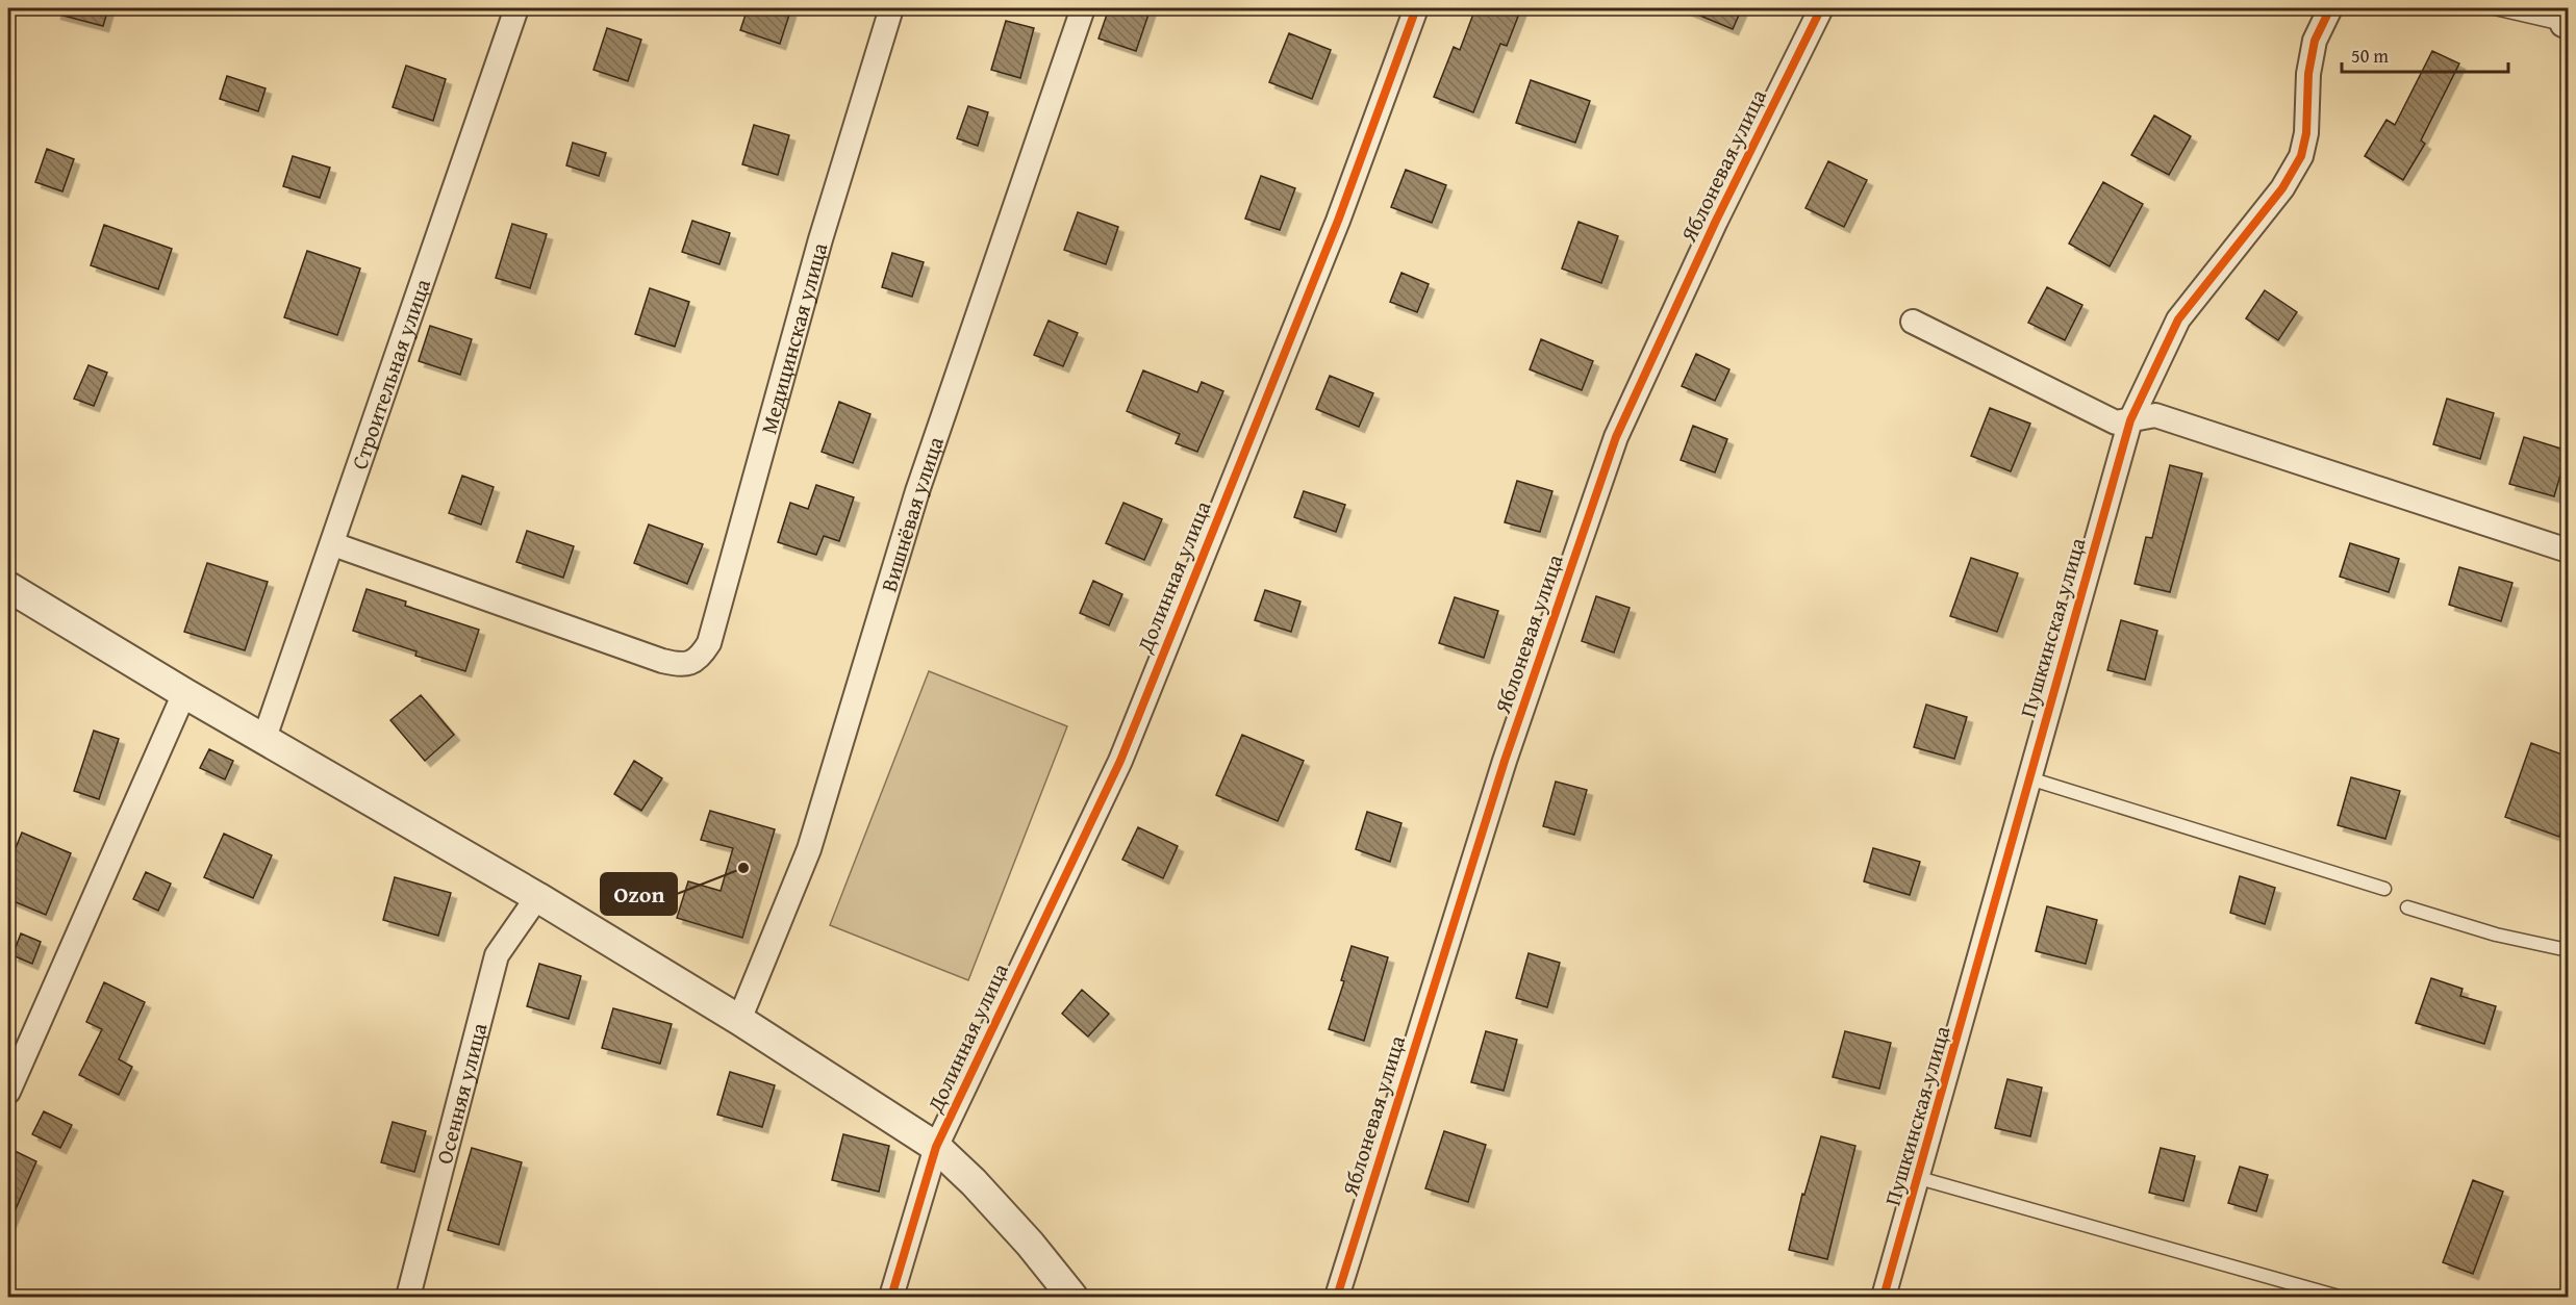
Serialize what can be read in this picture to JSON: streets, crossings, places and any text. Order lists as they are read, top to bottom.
{
  "streets": {
    "street": [
      "Яблоневая улица",
      "Медицинская улица",
      "Строительная улица",
      "Вишнёвая улица",
      "Долинная улица",
      "Пушкинская улица",
      "Осенняя улица"
    ]
  },
  "crossings": [
    ["Медицинская улица", "Строительная улица"]
  ],
  "places": ["Ozon"],
  "scale_bar": "50 m"
}
